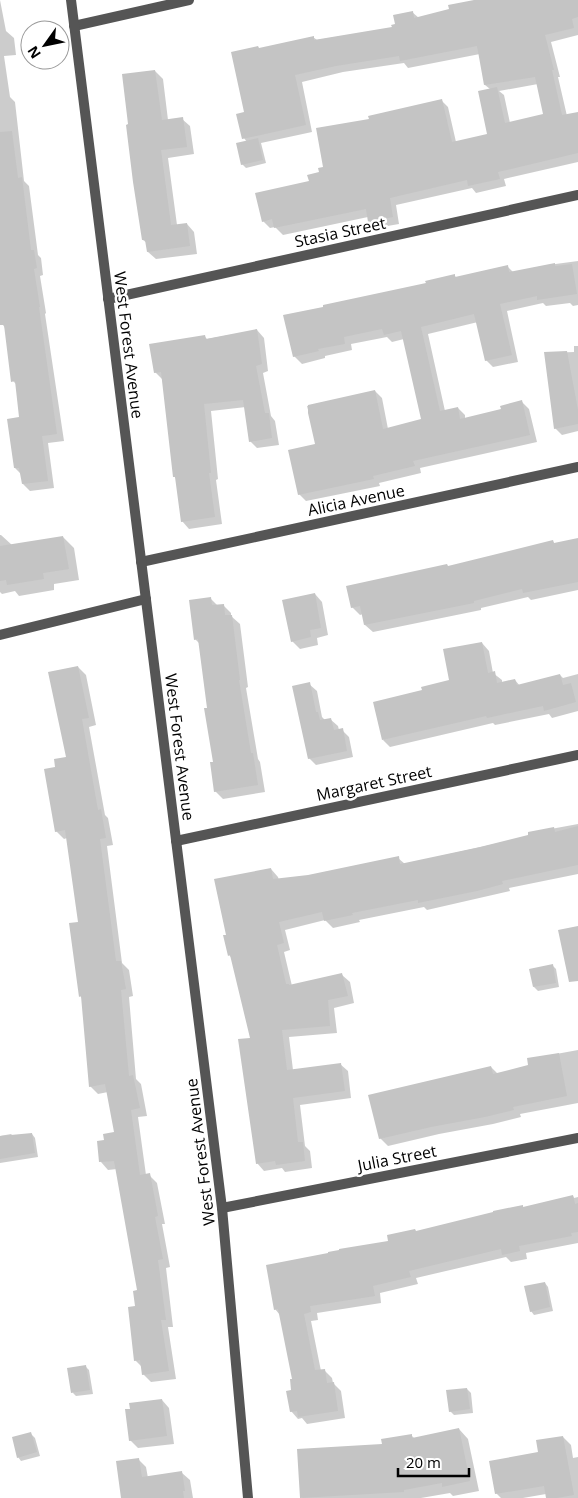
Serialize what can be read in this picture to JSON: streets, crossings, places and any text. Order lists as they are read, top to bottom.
{
  "streets": {
    "street": [
      "Stasia Street",
      "West Forest Avenue",
      "Alicia Avenue",
      "Margaret Street",
      "Julia Street"
    ]
  },
  "crossings": [
    ["Stasia Street", "West Forest Avenue"],
    ["West Forest Avenue", "Alicia Avenue"],
    ["West Forest Avenue", "Margaret Street"],
    ["West Forest Avenue", "Julia Street"]
  ],
  "scale_bar": "20 m",
  "north": "bottom left"
}
